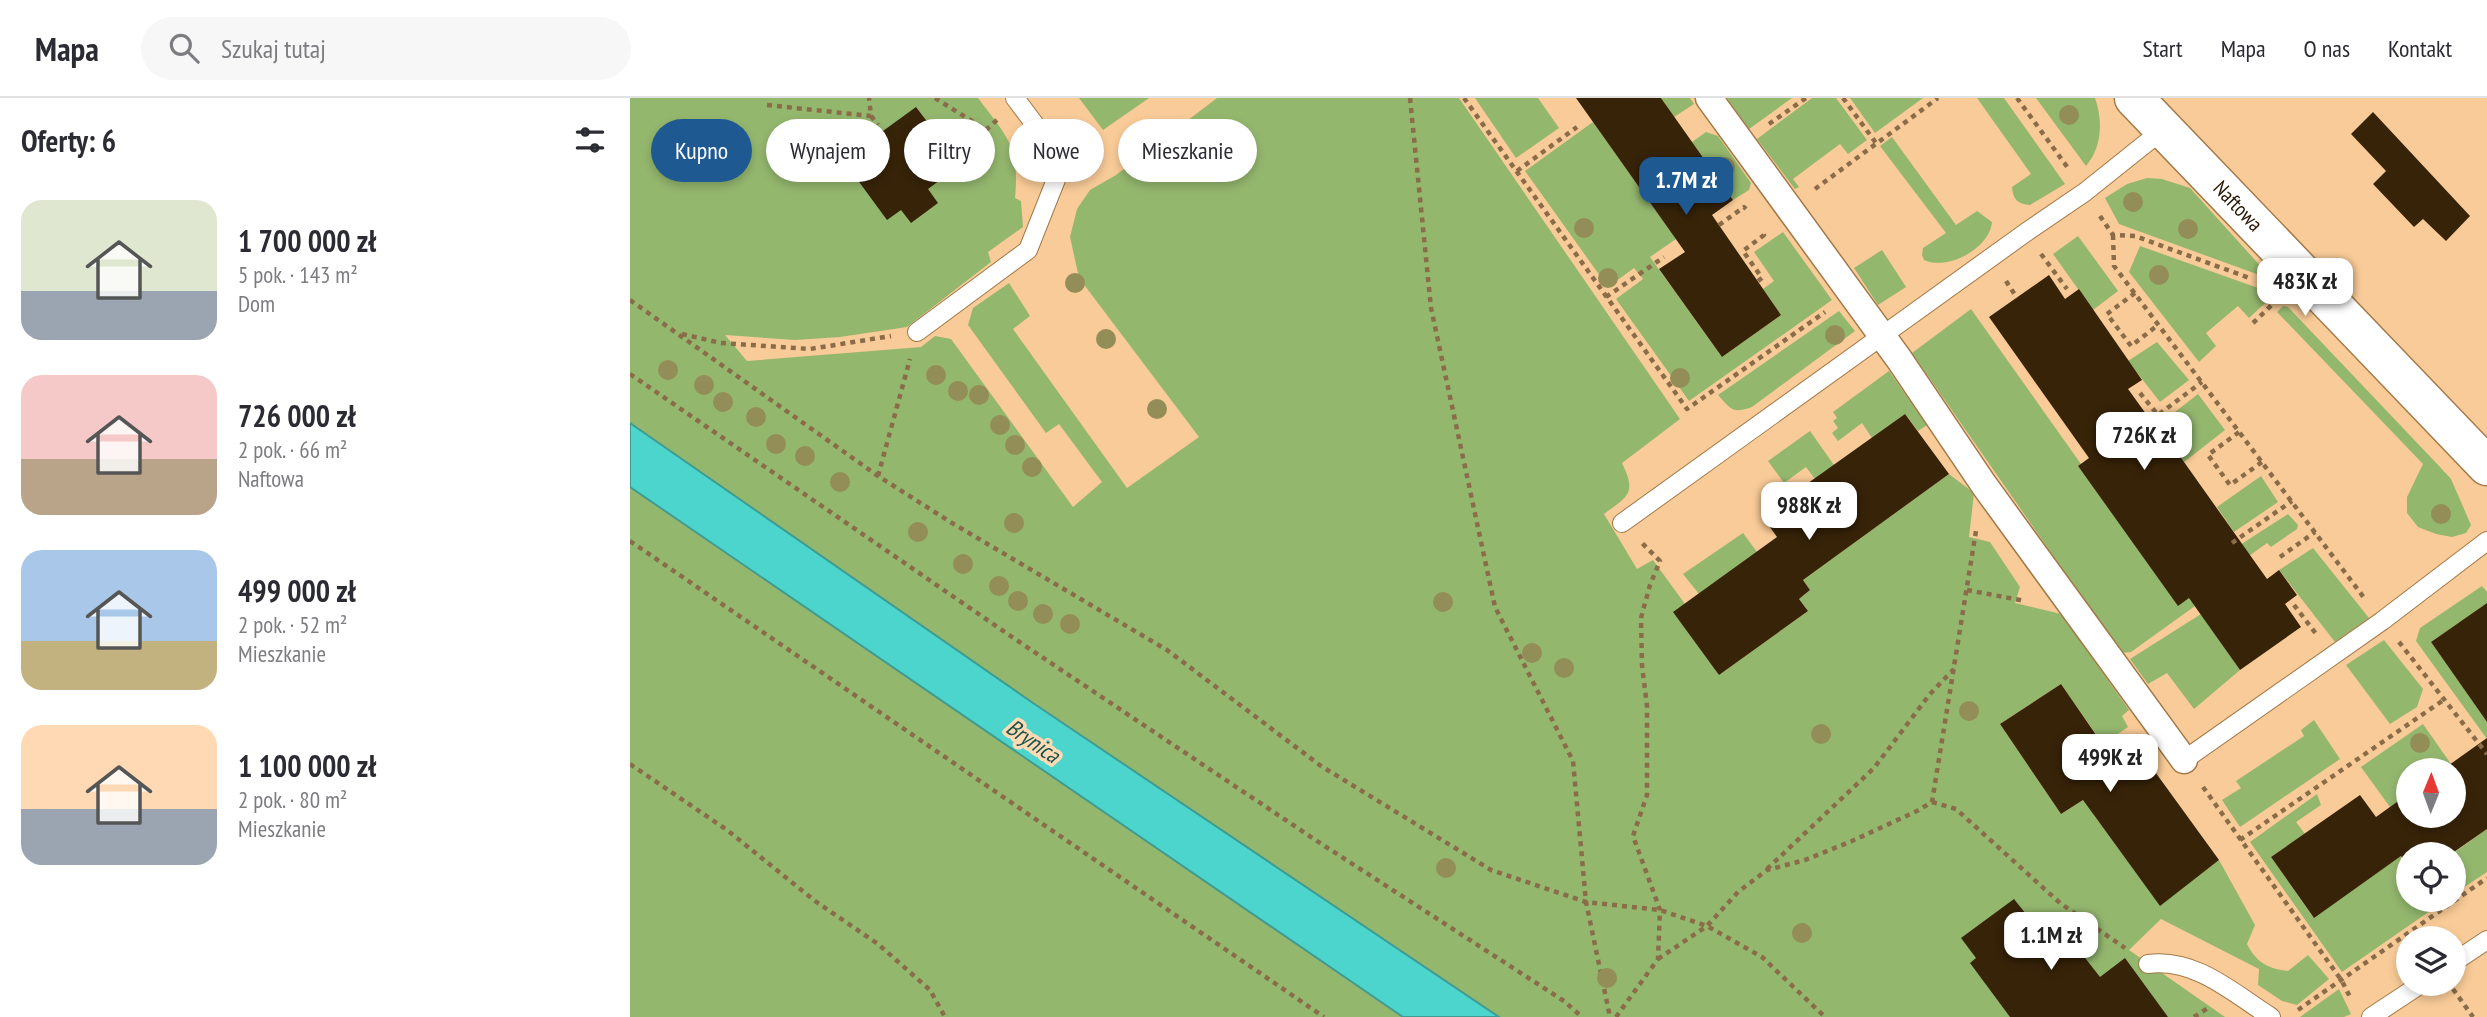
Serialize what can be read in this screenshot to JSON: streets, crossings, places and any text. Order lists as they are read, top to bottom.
{
  "streets": {
    "street": ["Naftowa"]
  },
  "water": ["Brynica"],
  "north": "top",
  "page": {
    "header": "Mapa",
    "search": "Szukaj tutaj",
    "nav": [
      "Start",
      "Mapa",
      "O nas",
      "Kontakt"
    ],
    "heading": "Oferty: 6",
    "chip": [
      "Kupno",
      "Wynajem",
      "Filtry",
      "Nowe",
      "Mieszkanie"
    ],
    "price": [
      "1.7M zł",
      "483K zł",
      "726K zł",
      "988K zł",
      "499K zł",
      "1.1M zł"
    ],
    "list": [
      {
        "name": "1 700 000 zł",
        "note": "5 pok. · 143 m² · Dom"
      },
      {
        "name": "726 000 zł",
        "note": "2 pok. · 66 m² · Naftowa"
      },
      {
        "name": "499 000 zł",
        "note": "2 pok. · 52 m² · Mieszkanie"
      },
      {
        "name": "1 100 000 zł",
        "note": "2 pok. · 80 m² · Mieszkanie"
      }
    ]
  }
}
